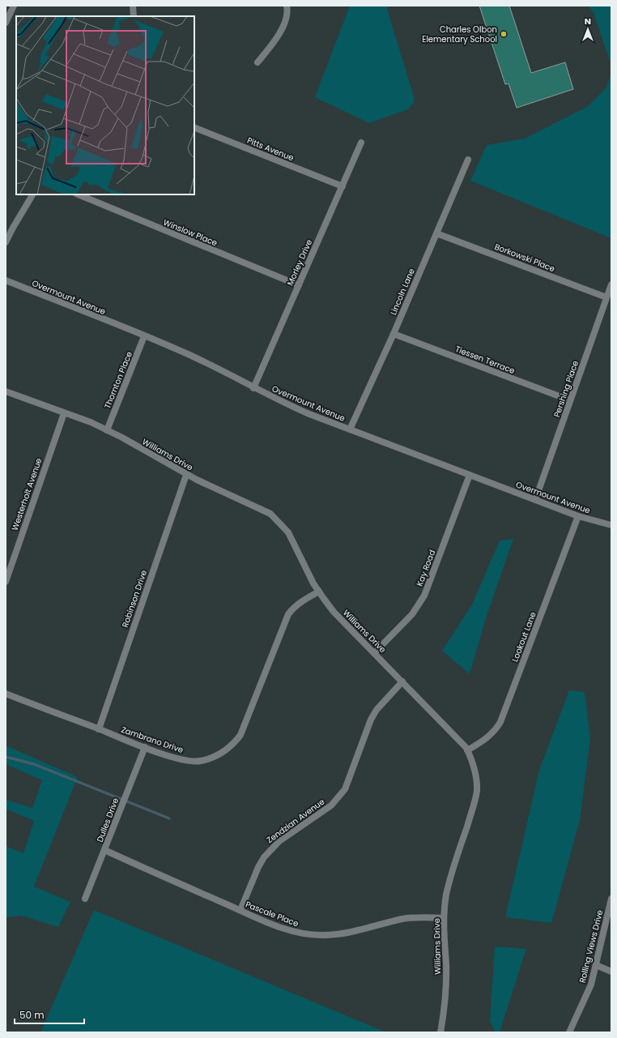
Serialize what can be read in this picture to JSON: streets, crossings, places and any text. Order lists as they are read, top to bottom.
{
  "streets": {
    "street": [
      "Pitts Avenue",
      "Winslow Place",
      "Borkowski Place",
      "Morley Drive",
      "Lincoln Lane",
      "Overmount Avenue",
      "Tiessen Terrace",
      "Thornton Place",
      "Pershing Place",
      "Williams Drive",
      "Westerholt Avenue",
      "Kay Road",
      "Robinson Drive",
      "Lookout Lane",
      "Zambrano Drive",
      "Dulles Drive",
      "Zendzian Avenue",
      "Pascale Place",
      "Rolling Views Drive"
    ]
  },
  "crossings": [
    ["Pitts Avenue", "Morley Drive"],
    ["Winslow Place", "Morley Drive"],
    ["Borkowski Place", "Lincoln Lane"],
    ["Borkowski Place", "Pershing Place"],
    ["Morley Drive", "Overmount Avenue"],
    ["Lincoln Lane", "Overmount Avenue"],
    ["Lincoln Lane", "Tiessen Terrace"],
    ["Overmount Avenue", "Thornton Place"],
    ["Overmount Avenue", "Pershing Place"],
    ["Overmount Avenue", "Kay Road"],
    ["Overmount Avenue", "Lookout Lane"],
    ["Tiessen Terrace", "Pershing Place"],
    ["Thornton Place", "Williams Drive"],
    ["Williams Drive", "Westerholt Avenue"],
    ["Williams Drive", "Kay Road"],
    ["Williams Drive", "Robinson Drive"],
    ["Williams Drive", "Lookout Lane"],
    ["Williams Drive", "Zambrano Drive"],
    ["Williams Drive", "Zendzian Avenue"],
    ["Williams Drive", "Pascale Place"],
    ["Robinson Drive", "Zambrano Drive"],
    ["Zambrano Drive", "Dulles Drive"],
    ["Dulles Drive", "Pascale Place"],
    ["Zendzian Avenue", "Pascale Place"]
  ],
  "places": ["Charles Olbon Elementary School"],
  "scale_bar": "50 m",
  "north": "top"
}
